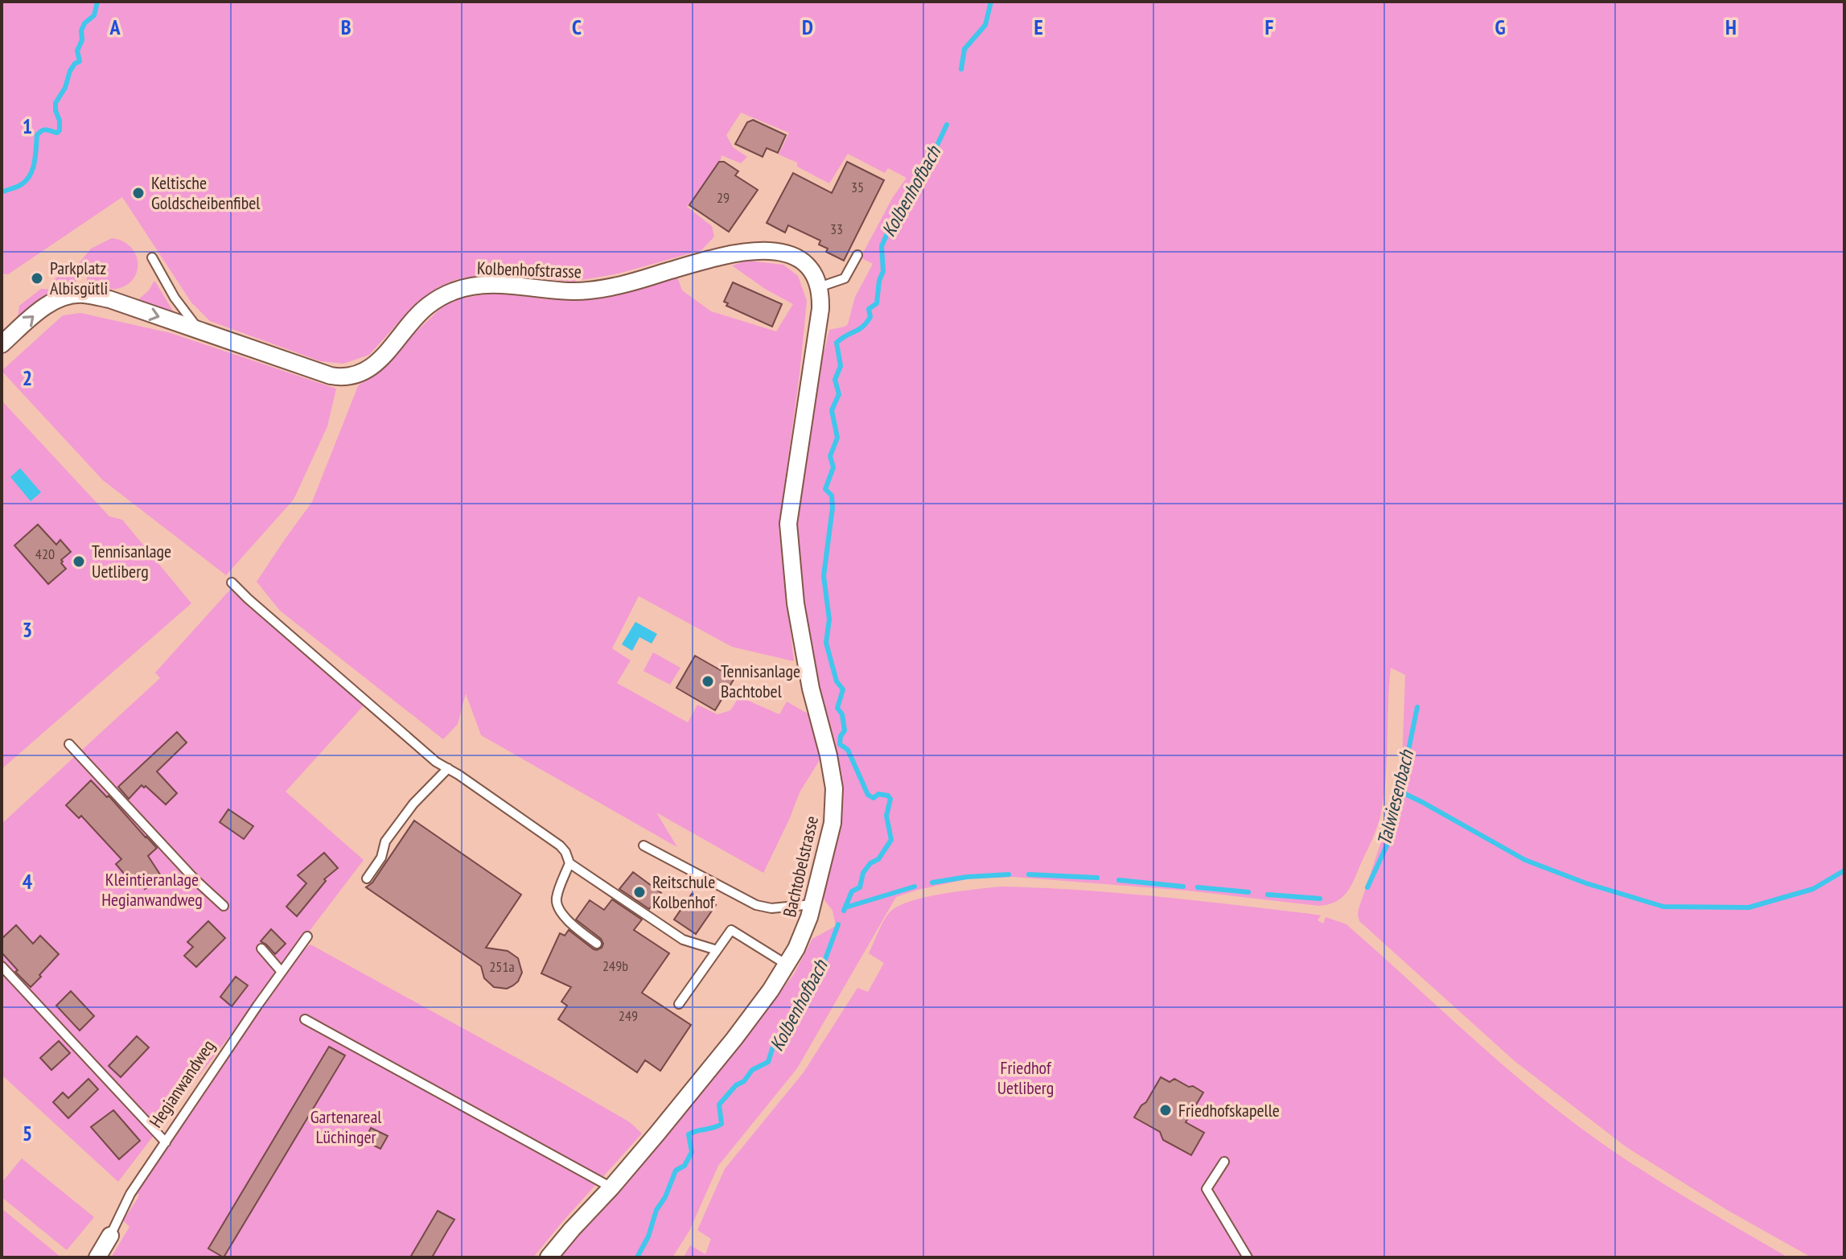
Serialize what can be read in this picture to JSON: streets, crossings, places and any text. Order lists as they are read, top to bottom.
{
  "streets": {
    "street": ["Kolbenhofstrasse", "Bachtobelstrasse", "Hegianwandweg"]
  },
  "crossings": [
    ["Kolbenhofstrasse", "Bachtobelstrasse"]
  ],
  "water": ["Kolbenhofbach", "Talwiesenbach"],
  "parks": ["Kleintieranlage Hegianwandweg", "Friedhof Uetliberg", "Gartenareal Lüchinger"],
  "places": [
    "Keltische Goldscheibenfibel",
    "Parkplatz Albisgütli",
    "Tennisanlage Uetliberg",
    "Tennisanlage Bachtobel",
    "Reitschule Kolbenhof",
    "Friedhofskapelle"
  ],
  "house_numbers": [
    "35",
    "29",
    "33",
    "420",
    "249b",
    "251a",
    "249"
  ],
  "grid": {
    "columns": [
      "A",
      "B",
      "C",
      "D",
      "E",
      "F",
      "G",
      "H"
    ],
    "rows": [
      "1",
      "2",
      "3",
      "4",
      "5"
    ]
  }
}
